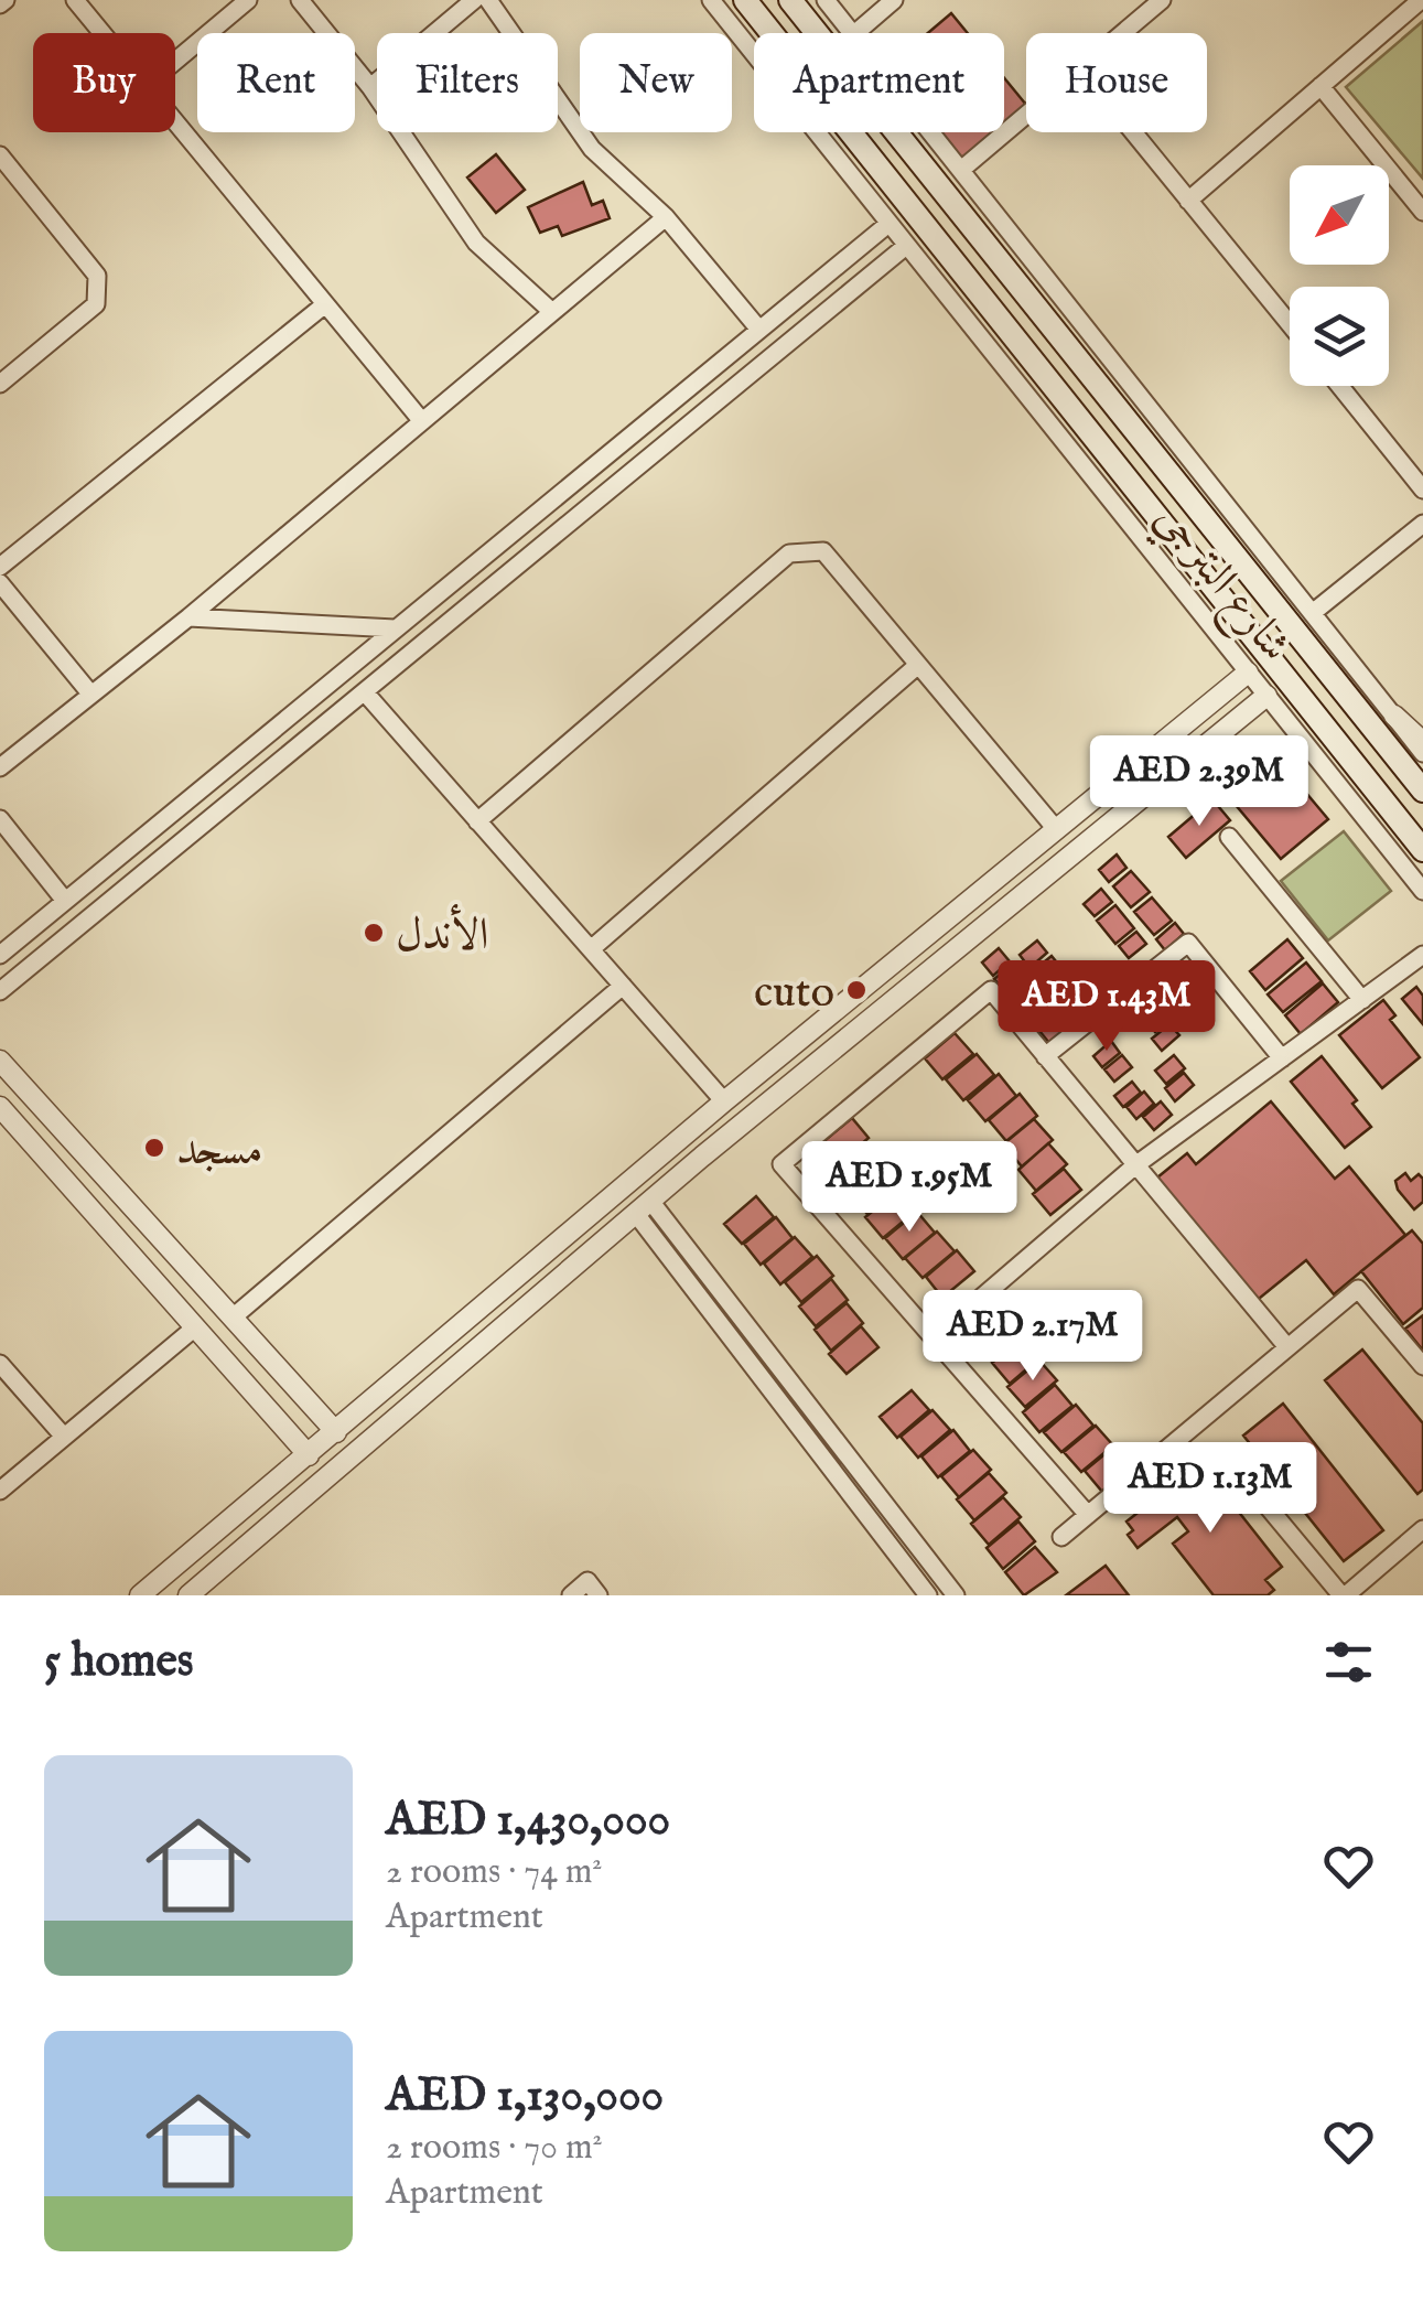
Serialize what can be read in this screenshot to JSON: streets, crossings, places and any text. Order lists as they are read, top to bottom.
{
  "streets": {
    "main road": ["شارع البترجي"]
  },
  "places": ["الأندل", "cuto", "مسجد"],
  "north": "bottom left",
  "page": {
    "chip": [
      "Buy",
      "Rent",
      "Filters",
      "New",
      "Apartment",
      "House"
    ],
    "price": [
      "AED 2.39M",
      "AED 1.43M",
      "AED 1.95M",
      "AED 2.17M",
      "AED 1.13M"
    ],
    "heading": "5 homes",
    "list": [
      {
        "name": "AED 1,430,000",
        "note": "2 rooms · 74 m² · Apartment"
      },
      {
        "name": "AED 1,130,000",
        "note": "2 rooms · 70 m² · Apartment"
      }
    ]
  }
}
